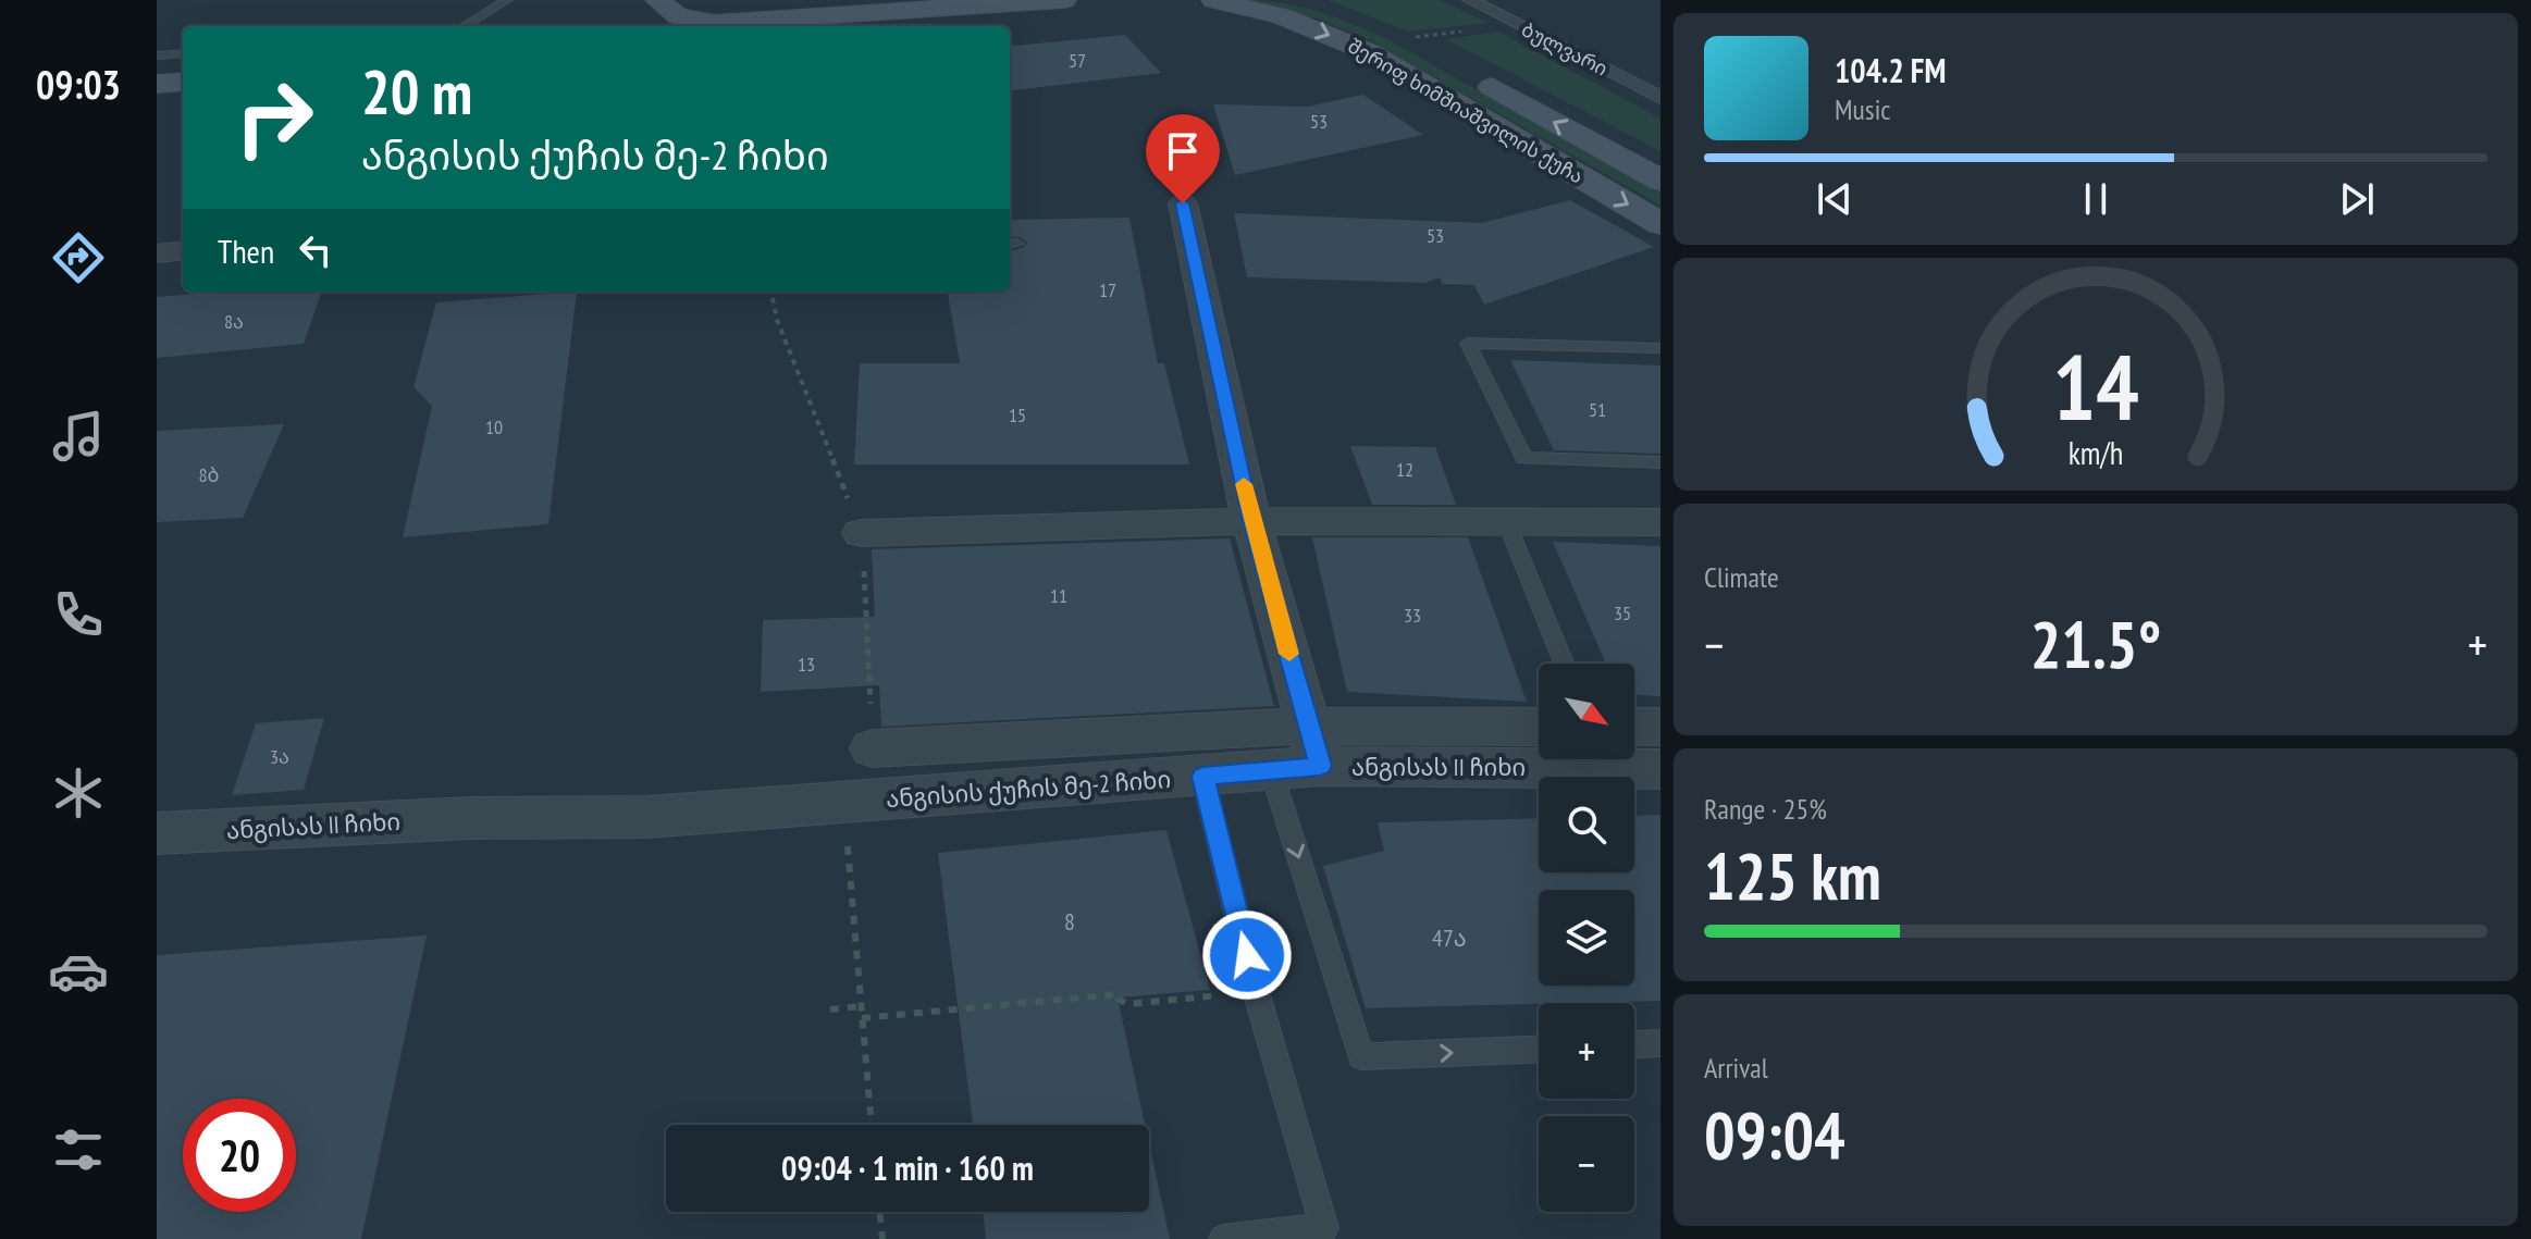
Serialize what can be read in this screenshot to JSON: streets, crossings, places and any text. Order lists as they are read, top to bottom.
{
  "streets": {
    "main road": ["შერიფ ხიმშიაშვილის ქუჩა"],
    "street": ["ბულვარი", "ანგისას II ჩიხი", "ანგისის ქუჩის მე-2 ჩიხი"]
  },
  "crossings": [
    ["ანგისას II ჩიხი", "ანგისის ქუჩის მე-2 ჩიხი"]
  ],
  "house_numbers": [
    "57",
    "53",
    "53",
    "17",
    "8ა",
    "51",
    "15",
    "10",
    "12",
    "8ბ",
    "11",
    "35",
    "33",
    "13",
    "3ა",
    "8",
    "47ა"
  ],
  "north": "bottom right",
  "page": {
    "tabs": "09:03",
    "turn": ["20 m", "ანგისის ქუჩის მე-2 ჩიხი"],
    "song": ["104.2 FM", "Music"],
    "then": "Then",
    "tile": [
      "Climate",
      ["Range · 25%", "125 km"],
      ["Arrival", "09:04"]
    ],
    "heat": ["−", "21.5°", "+"],
    "map_buttons": ["+", "−"],
    "limit": "20",
    "trip": "09:04 · 1 min · 160 m",
    "gauge": ["14", "km/h"]
  }
}
